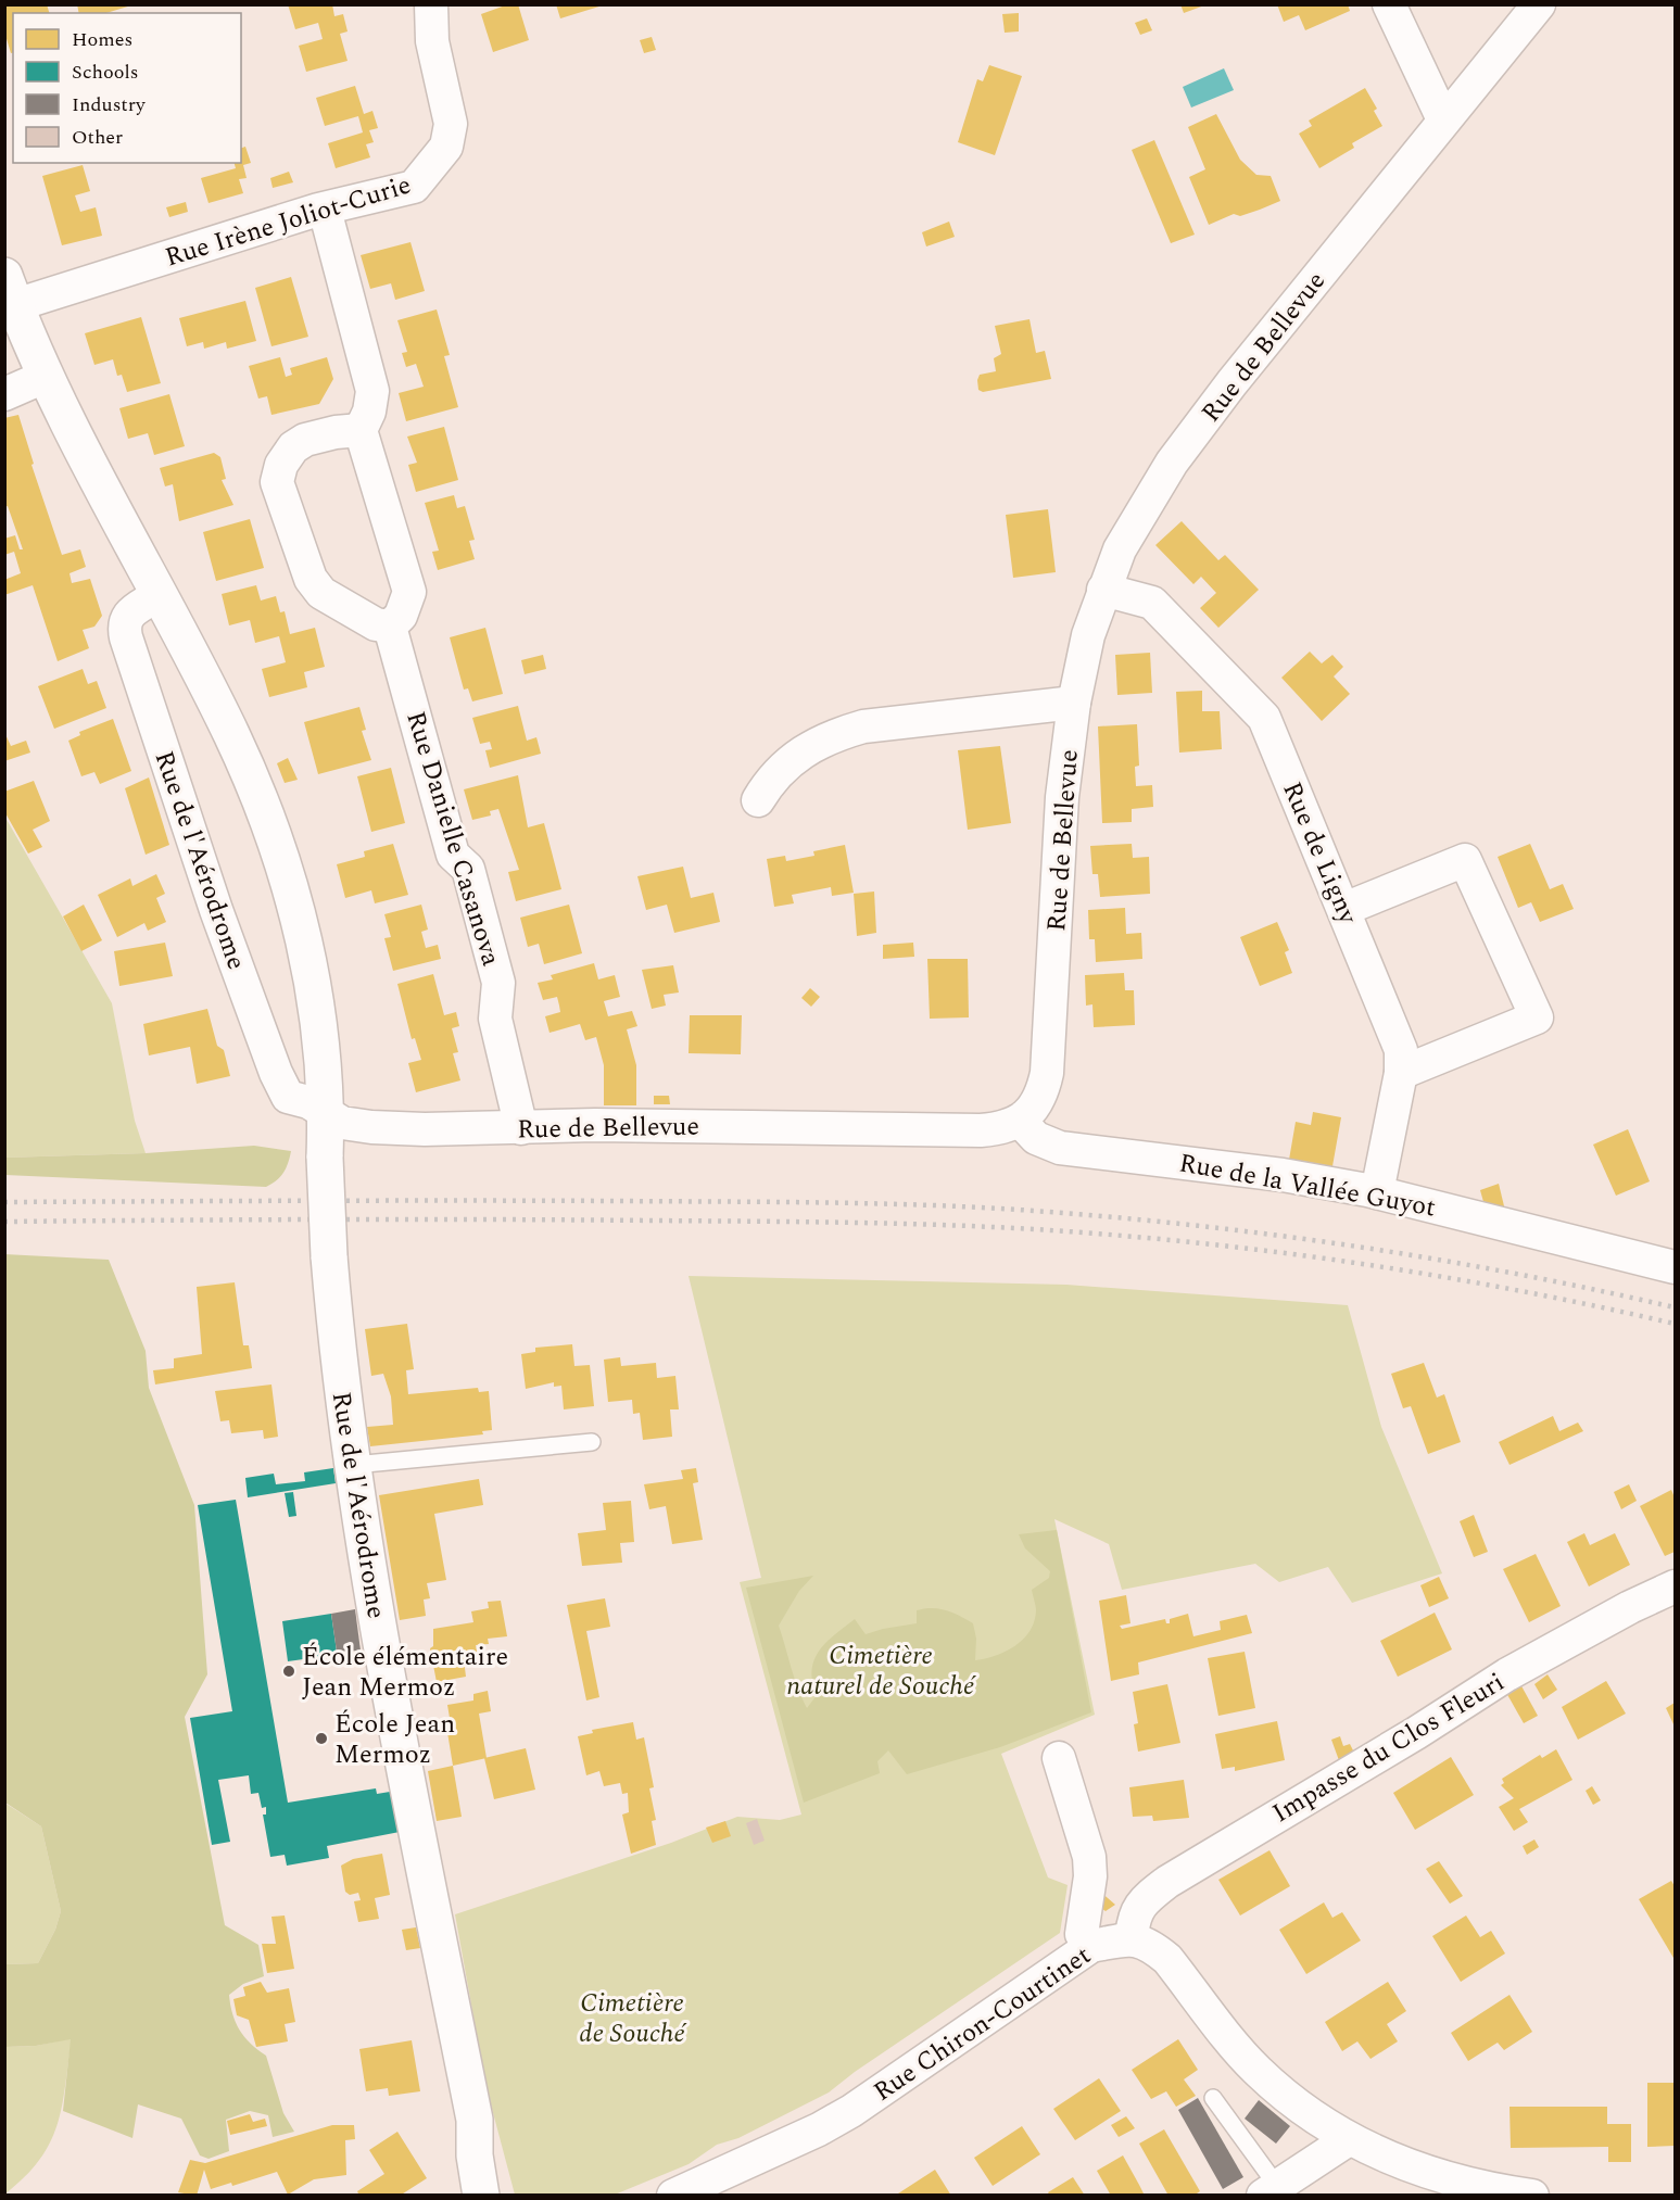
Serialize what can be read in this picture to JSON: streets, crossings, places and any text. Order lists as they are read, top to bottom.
{
  "streets": {
    "street": [
      "Rue Irène Joliot-Curie",
      "Rue de Bellevue",
      "Rue Danielle Casanova",
      "Rue de Ligny",
      "Rue de l'Aérodrome",
      "Rue de la Vallée Guyot",
      "Impasse du Clos Fleuri",
      "Rue Chiron-Courtinet"
    ]
  },
  "crossings": [
    ["Rue Irène Joliot-Curie", "Rue de l'Aérodrome"],
    ["Rue de Bellevue", "Rue Danielle Casanova"],
    ["Rue de Bellevue", "Rue de Ligny"],
    ["Rue de Bellevue", "Rue de l'Aérodrome"],
    ["Rue de Bellevue", "Rue de la Vallée Guyot"],
    ["Rue de Ligny", "Rue de la Vallée Guyot"],
    ["Impasse du Clos Fleuri", "Rue Chiron-Courtinet"]
  ],
  "parks": ["Cimetière naturel de Souché", "Cimetière de Souché"],
  "places": ["École élémentaire Jean Mermoz", "École Jean Mermoz"],
  "legend": [
    "Homes",
    "Schools",
    "Industry",
    "Other"
  ]
}
